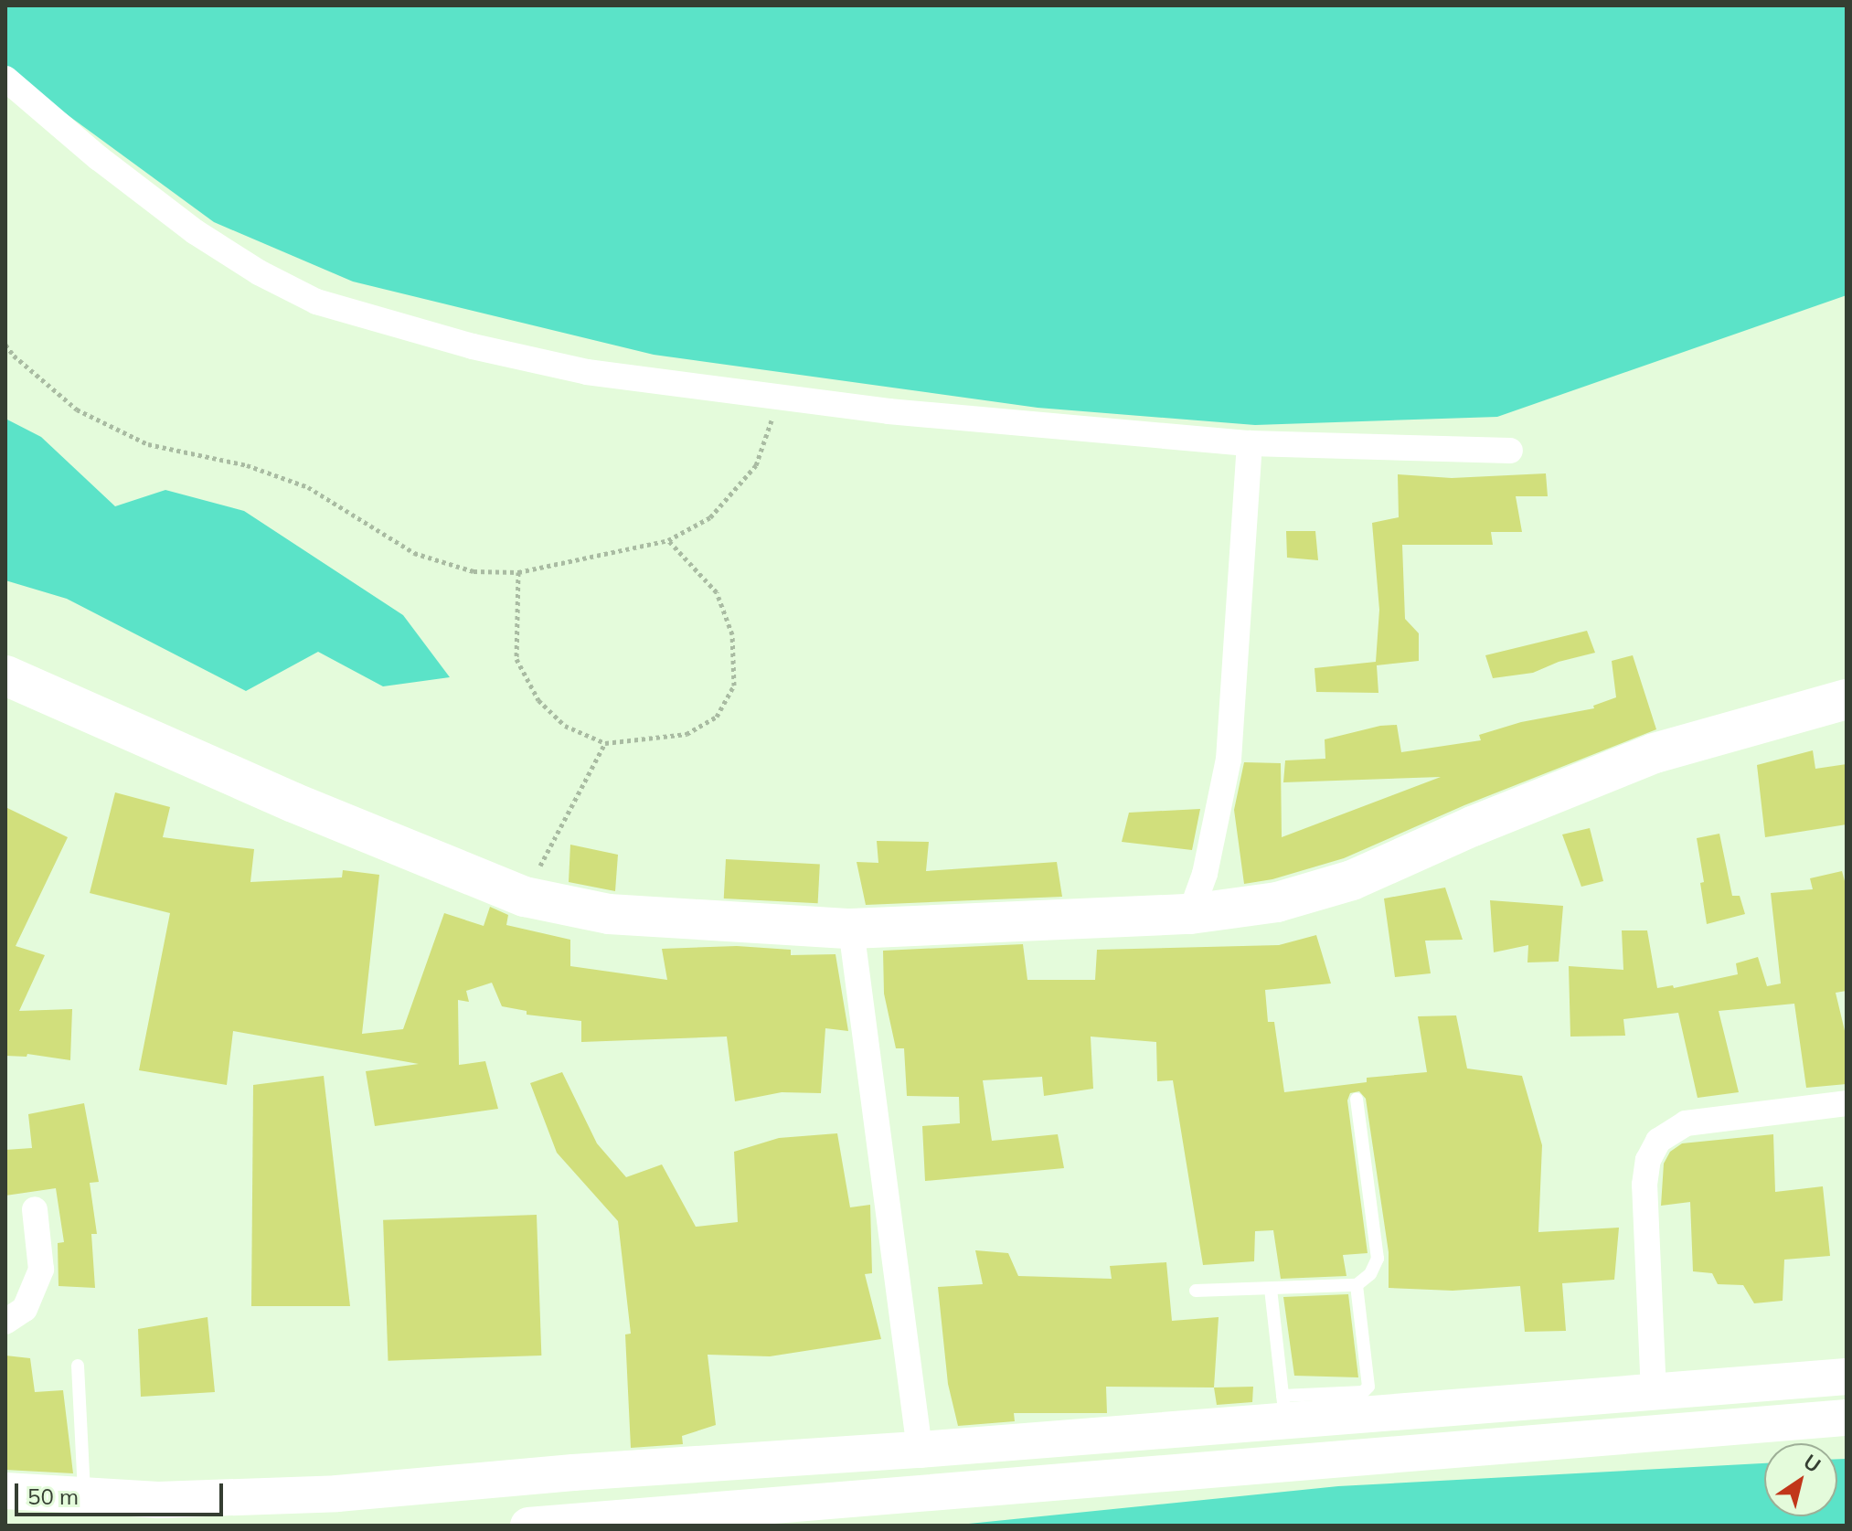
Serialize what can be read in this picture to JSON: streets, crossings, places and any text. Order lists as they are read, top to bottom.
{
  "scale_bar": "50 m",
  "north": "top right"
}
